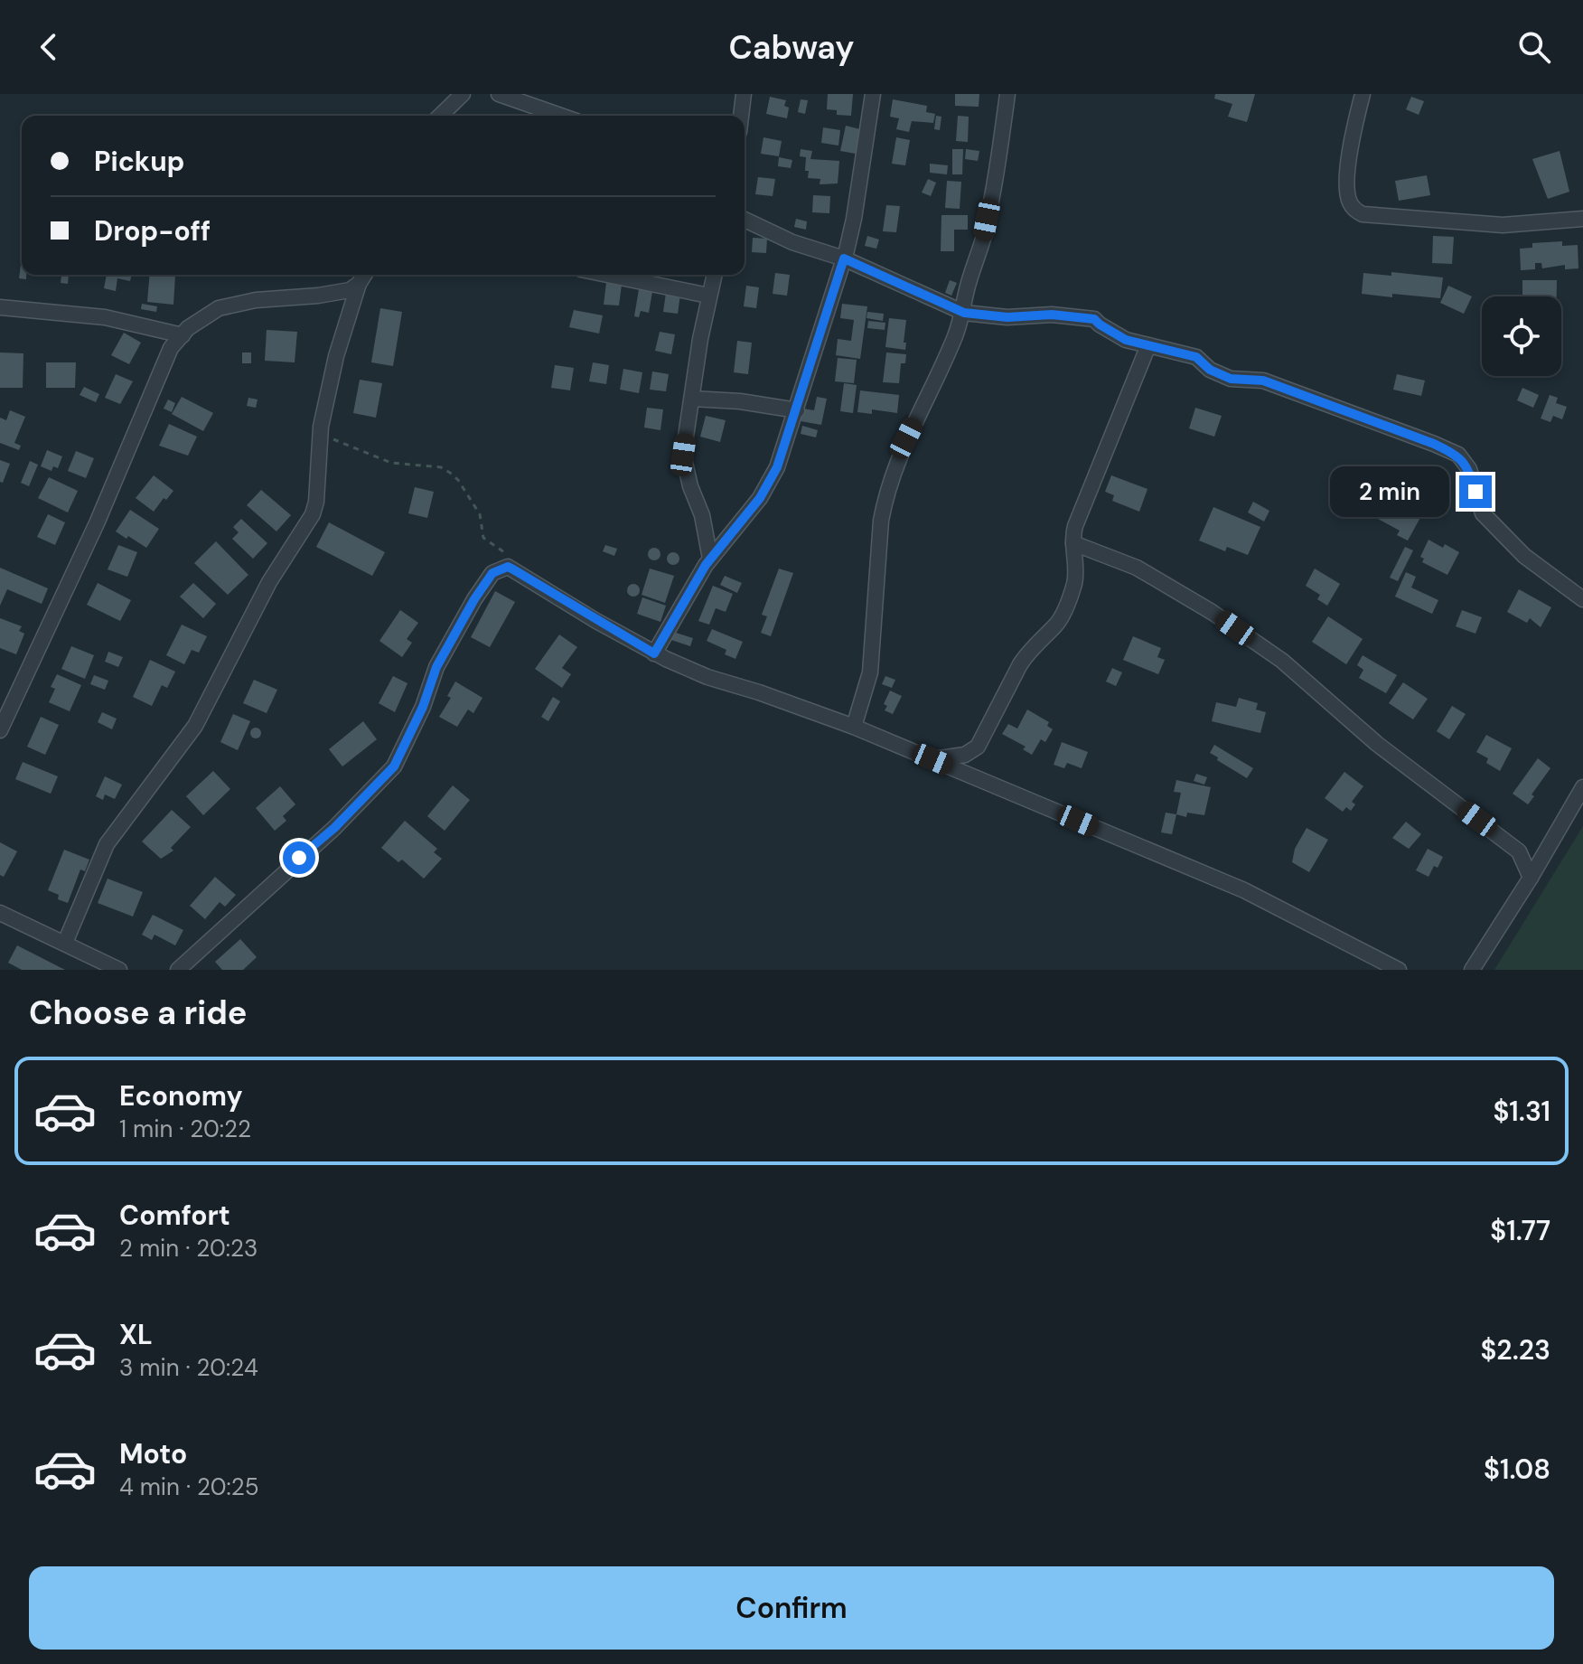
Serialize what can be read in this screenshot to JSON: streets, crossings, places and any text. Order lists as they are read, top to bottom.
{
  "page": {
    "header": "Cabway",
    "banner": ["Pickup", "Drop-off"],
    "bubble": "2 min",
    "heading": "Choose a ride",
    "list": [
      {
        "name": "Economy",
        "note": "1 min · 20:22",
        "value": "$1.31"
      },
      {
        "name": "Comfort",
        "note": "2 min · 20:23",
        "value": "$1.77"
      },
      {
        "name": "XL",
        "note": "3 min · 20:24",
        "value": "$2.23"
      },
      {
        "name": "Moto",
        "note": "4 min · 20:25",
        "value": "$1.08"
      }
    ],
    "buttons": "Confirm"
  }
}
